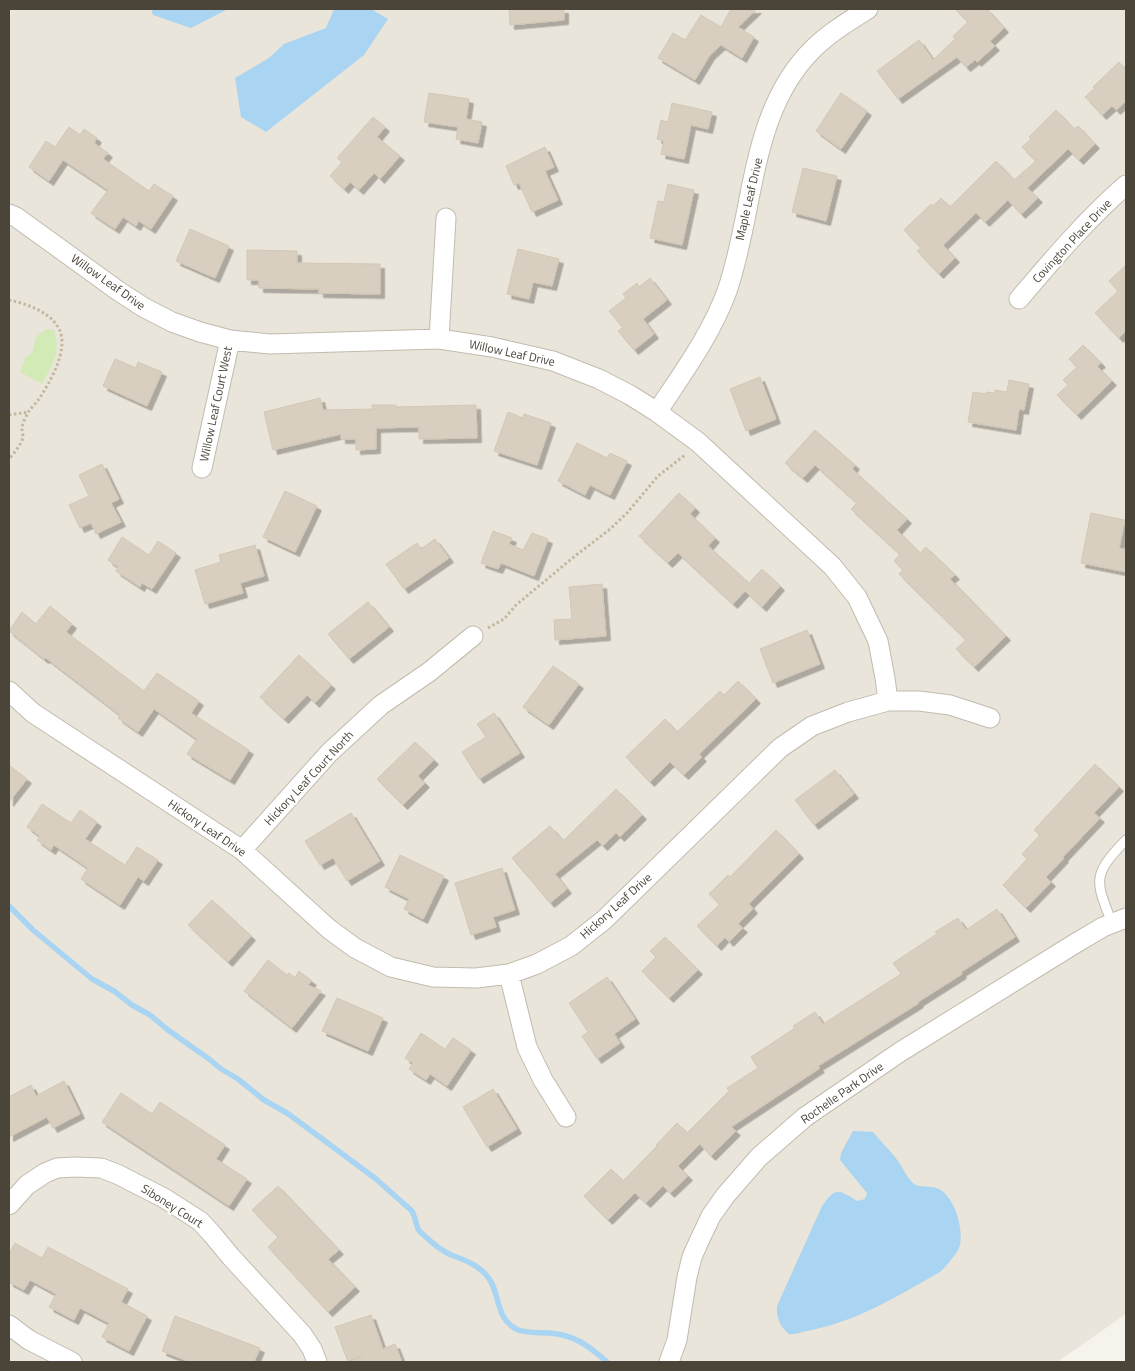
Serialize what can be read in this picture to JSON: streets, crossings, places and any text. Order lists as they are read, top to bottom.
{
  "streets": {
    "street": [
      "Maple Leaf Drive",
      "Covington Place Drive",
      "Willow Leaf Drive",
      "Willow Leaf Court West",
      "Hickory Leaf Court North",
      "Hickory Leaf Drive",
      "Rochelle Park Drive",
      "Siboney Court"
    ]
  },
  "crossings": [
    ["Maple Leaf Drive", "Willow Leaf Drive"],
    ["Willow Leaf Drive", "Willow Leaf Court West"],
    ["Willow Leaf Drive", "Hickory Leaf Drive"],
    ["Hickory Leaf Court North", "Hickory Leaf Drive"]
  ]
}
